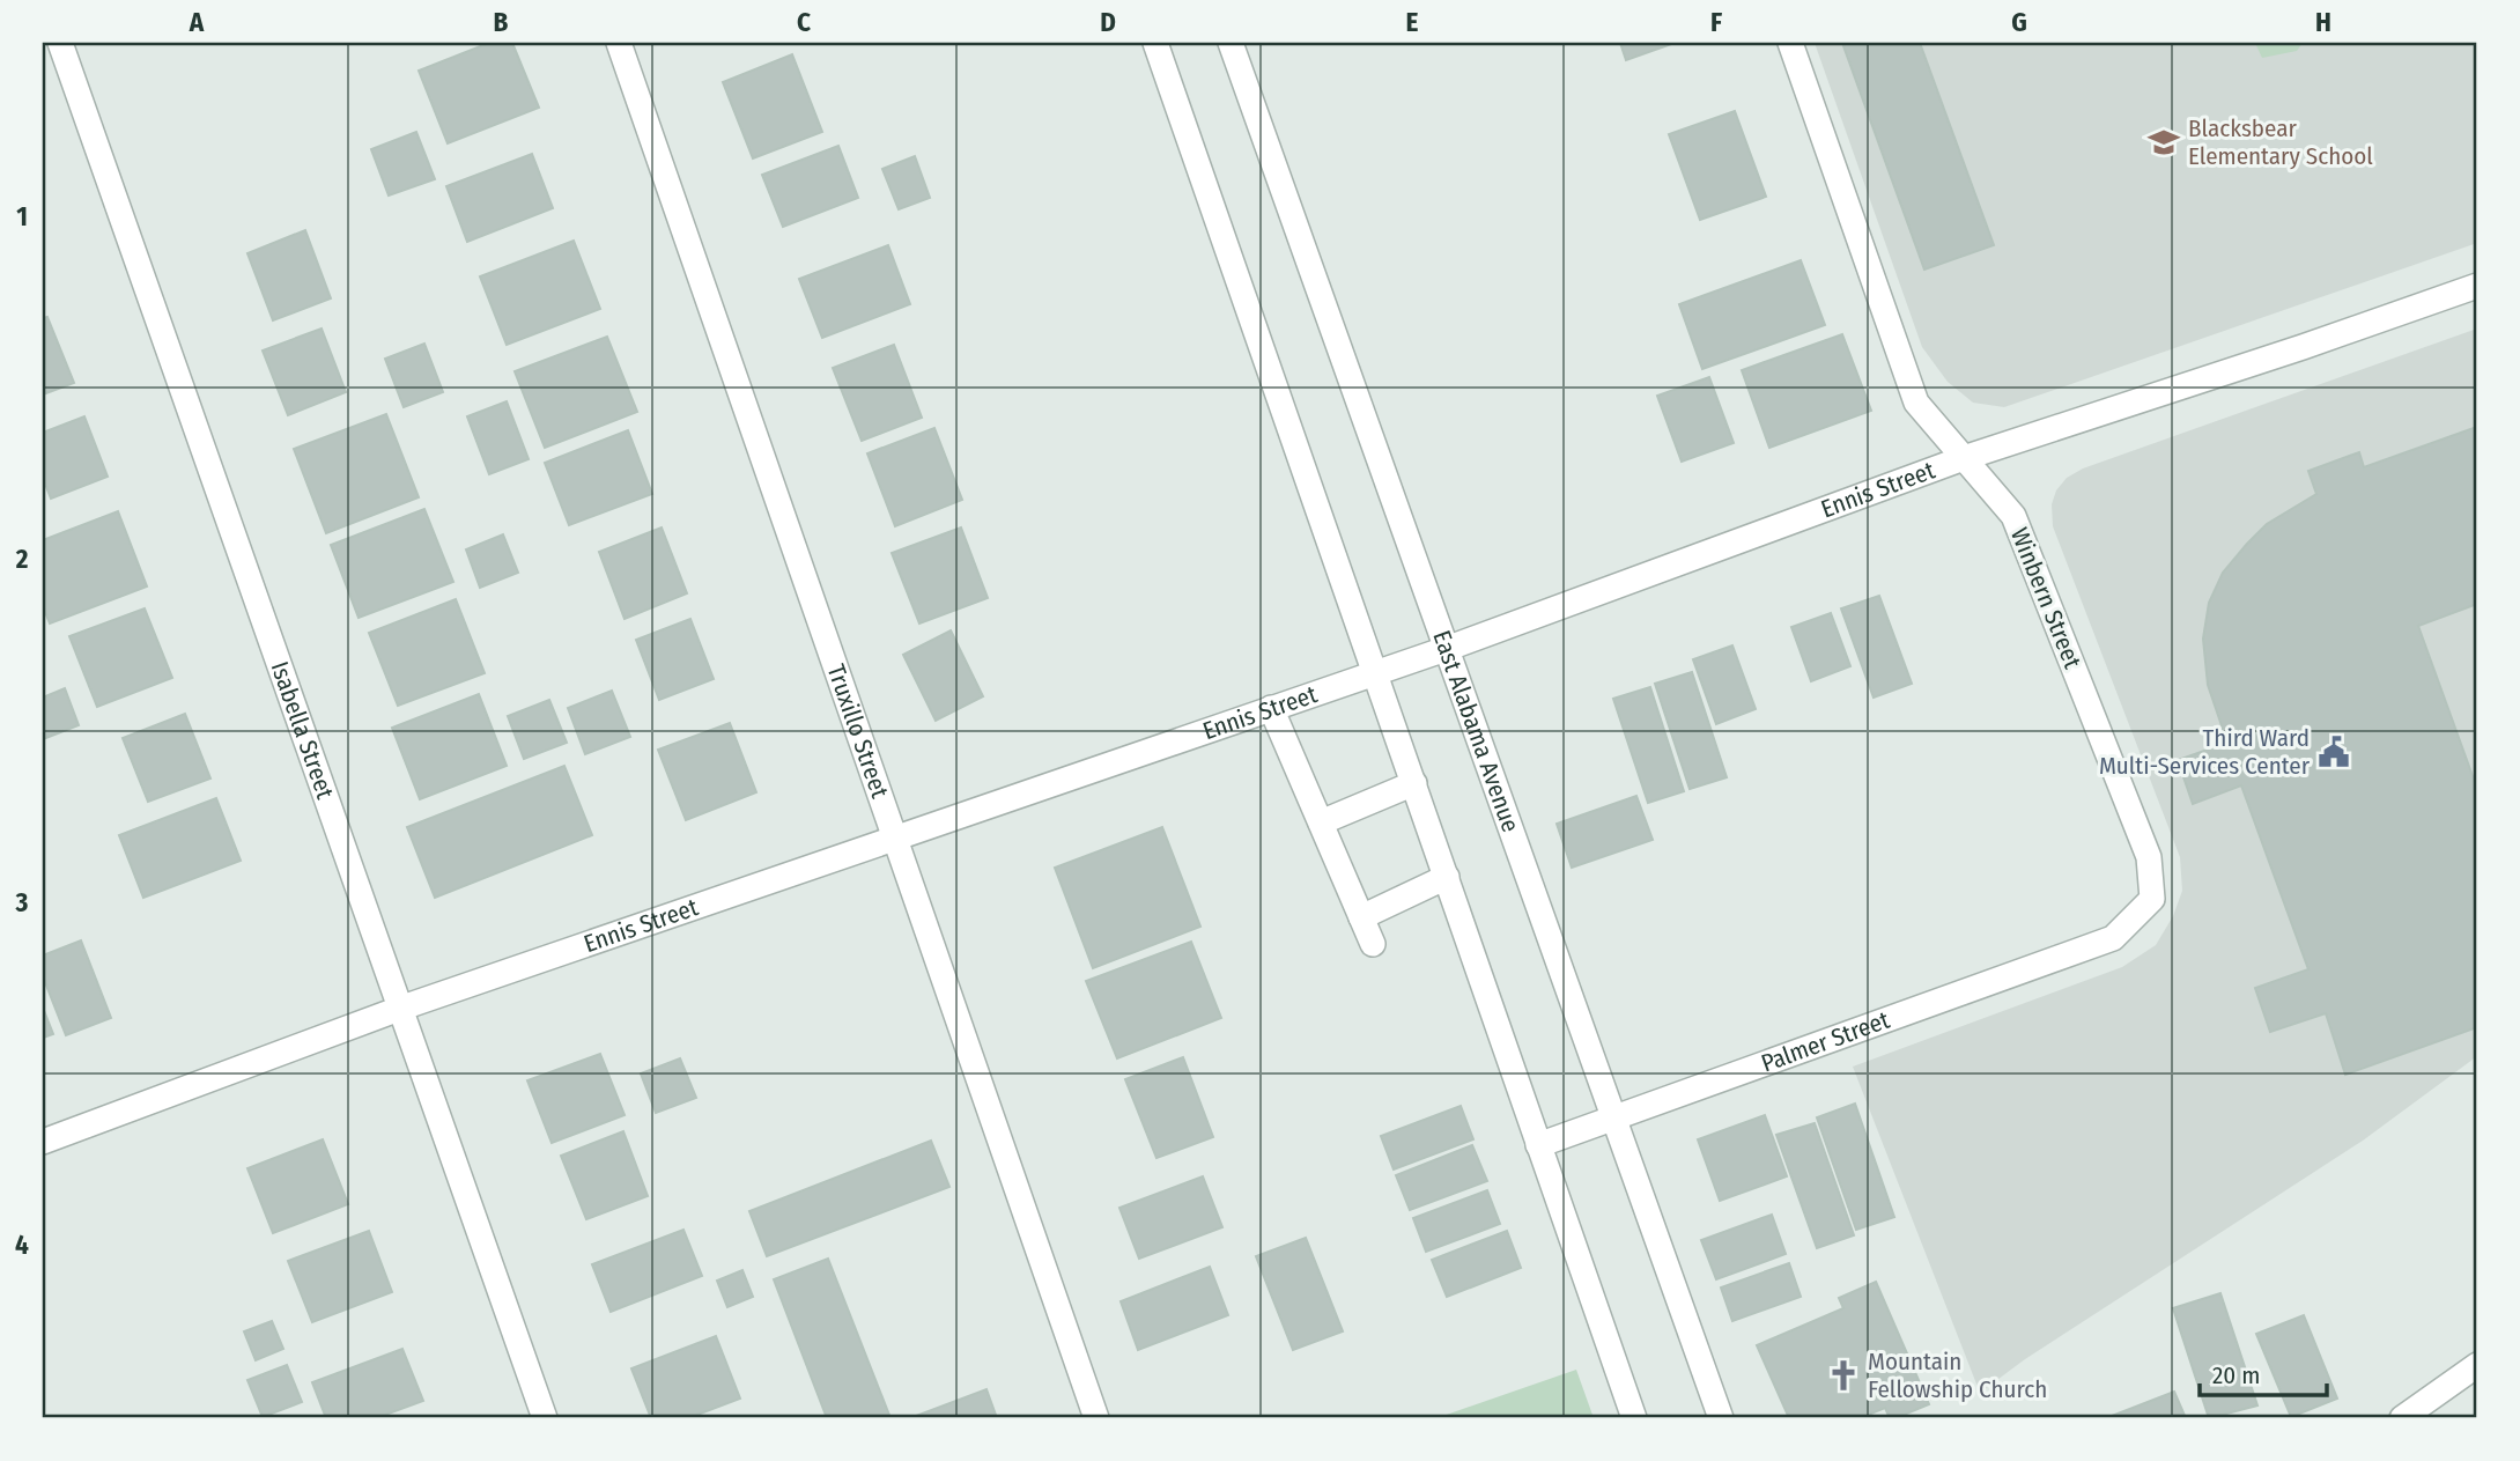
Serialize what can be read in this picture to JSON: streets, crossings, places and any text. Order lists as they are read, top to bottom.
{
  "streets": {
    "street": [
      "Ennis Street",
      "Winbern Street",
      "Isabella Street",
      "East Alabama Avenue",
      "Truxillo Street",
      "Palmer Street"
    ]
  },
  "crossings": [
    ["Ennis Street", "Winbern Street"],
    ["Ennis Street", "Isabella Street"],
    ["Ennis Street", "East Alabama Avenue"],
    ["Ennis Street", "Truxillo Street"],
    ["Winbern Street", "Palmer Street"],
    ["East Alabama Avenue", "Palmer Street"]
  ],
  "places": {
    "school or university": ["Blacksbear Elementary School"],
    "public building": ["Third Ward Multi-Services Center"],
    "church": ["Mountain Fellowship Church"]
  },
  "scale_bar": "20 m",
  "grid": {
    "columns": [
      "A",
      "B",
      "C",
      "D",
      "E",
      "F",
      "G",
      "H"
    ],
    "rows": [
      "1",
      "2",
      "3",
      "4"
    ]
  }
}
